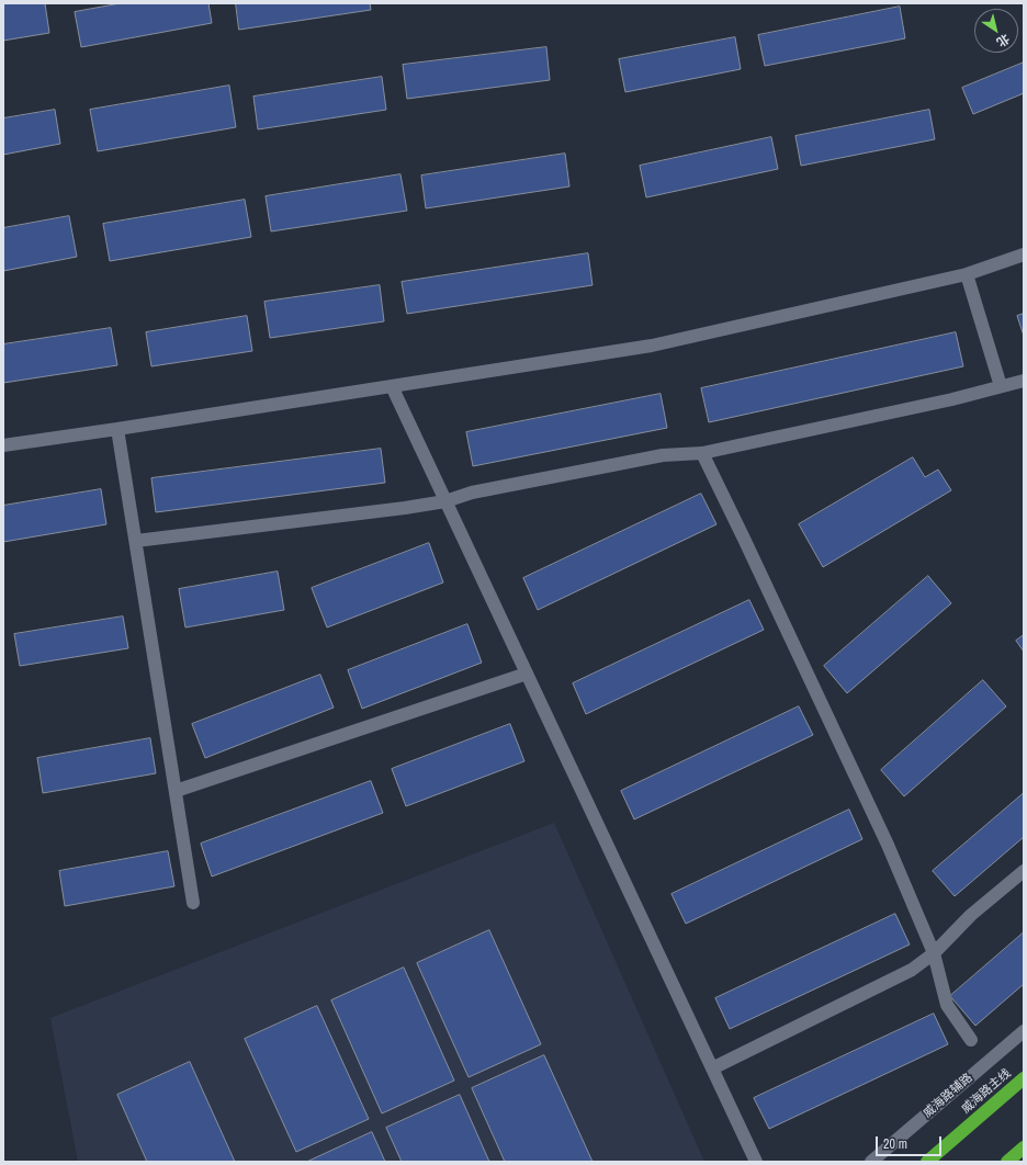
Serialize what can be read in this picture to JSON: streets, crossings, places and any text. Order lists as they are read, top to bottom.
{
  "streets": {
    "highway": ["威海路主线"],
    "street": ["威海路辅路"]
  },
  "scale_bar": "20 m",
  "north": "bottom right"
}
